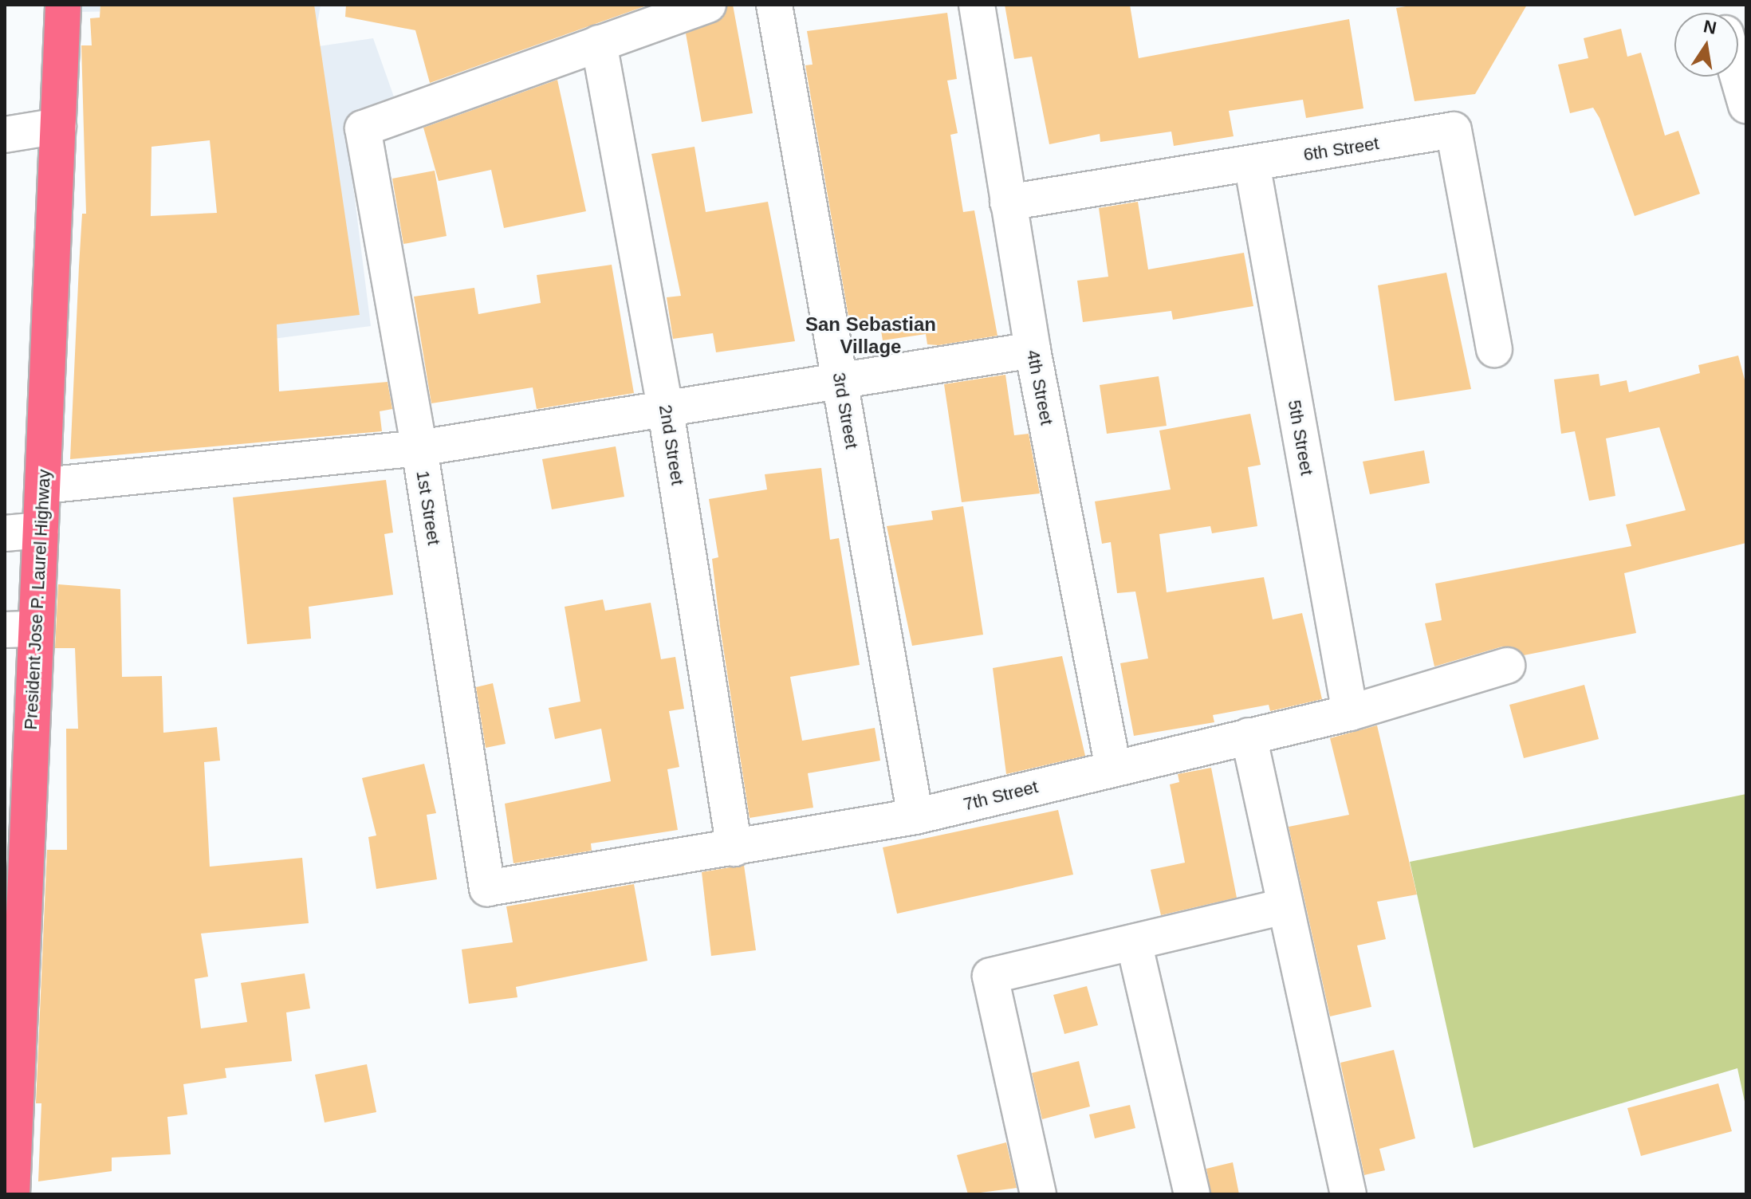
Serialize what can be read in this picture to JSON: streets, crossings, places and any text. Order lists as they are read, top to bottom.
{
  "streets": {
    "highway": ["President Jose P. Laurel Highway"],
    "street": [
      "6th Street",
      "4th Street",
      "3rd Street",
      "5th Street",
      "2nd Street",
      "1st Street",
      "7th Street"
    ]
  },
  "crossings": [
    ["6th Street", "4th Street"],
    ["6th Street", "5th Street"],
    ["4th Street", "7th Street"],
    ["3rd Street", "7th Street"],
    ["5th Street", "7th Street"],
    ["2nd Street", "1st Street"],
    ["2nd Street", "7th Street"],
    ["1st Street", "7th Street"]
  ],
  "districts": ["San Sebastian Village"],
  "north": "top"
}
